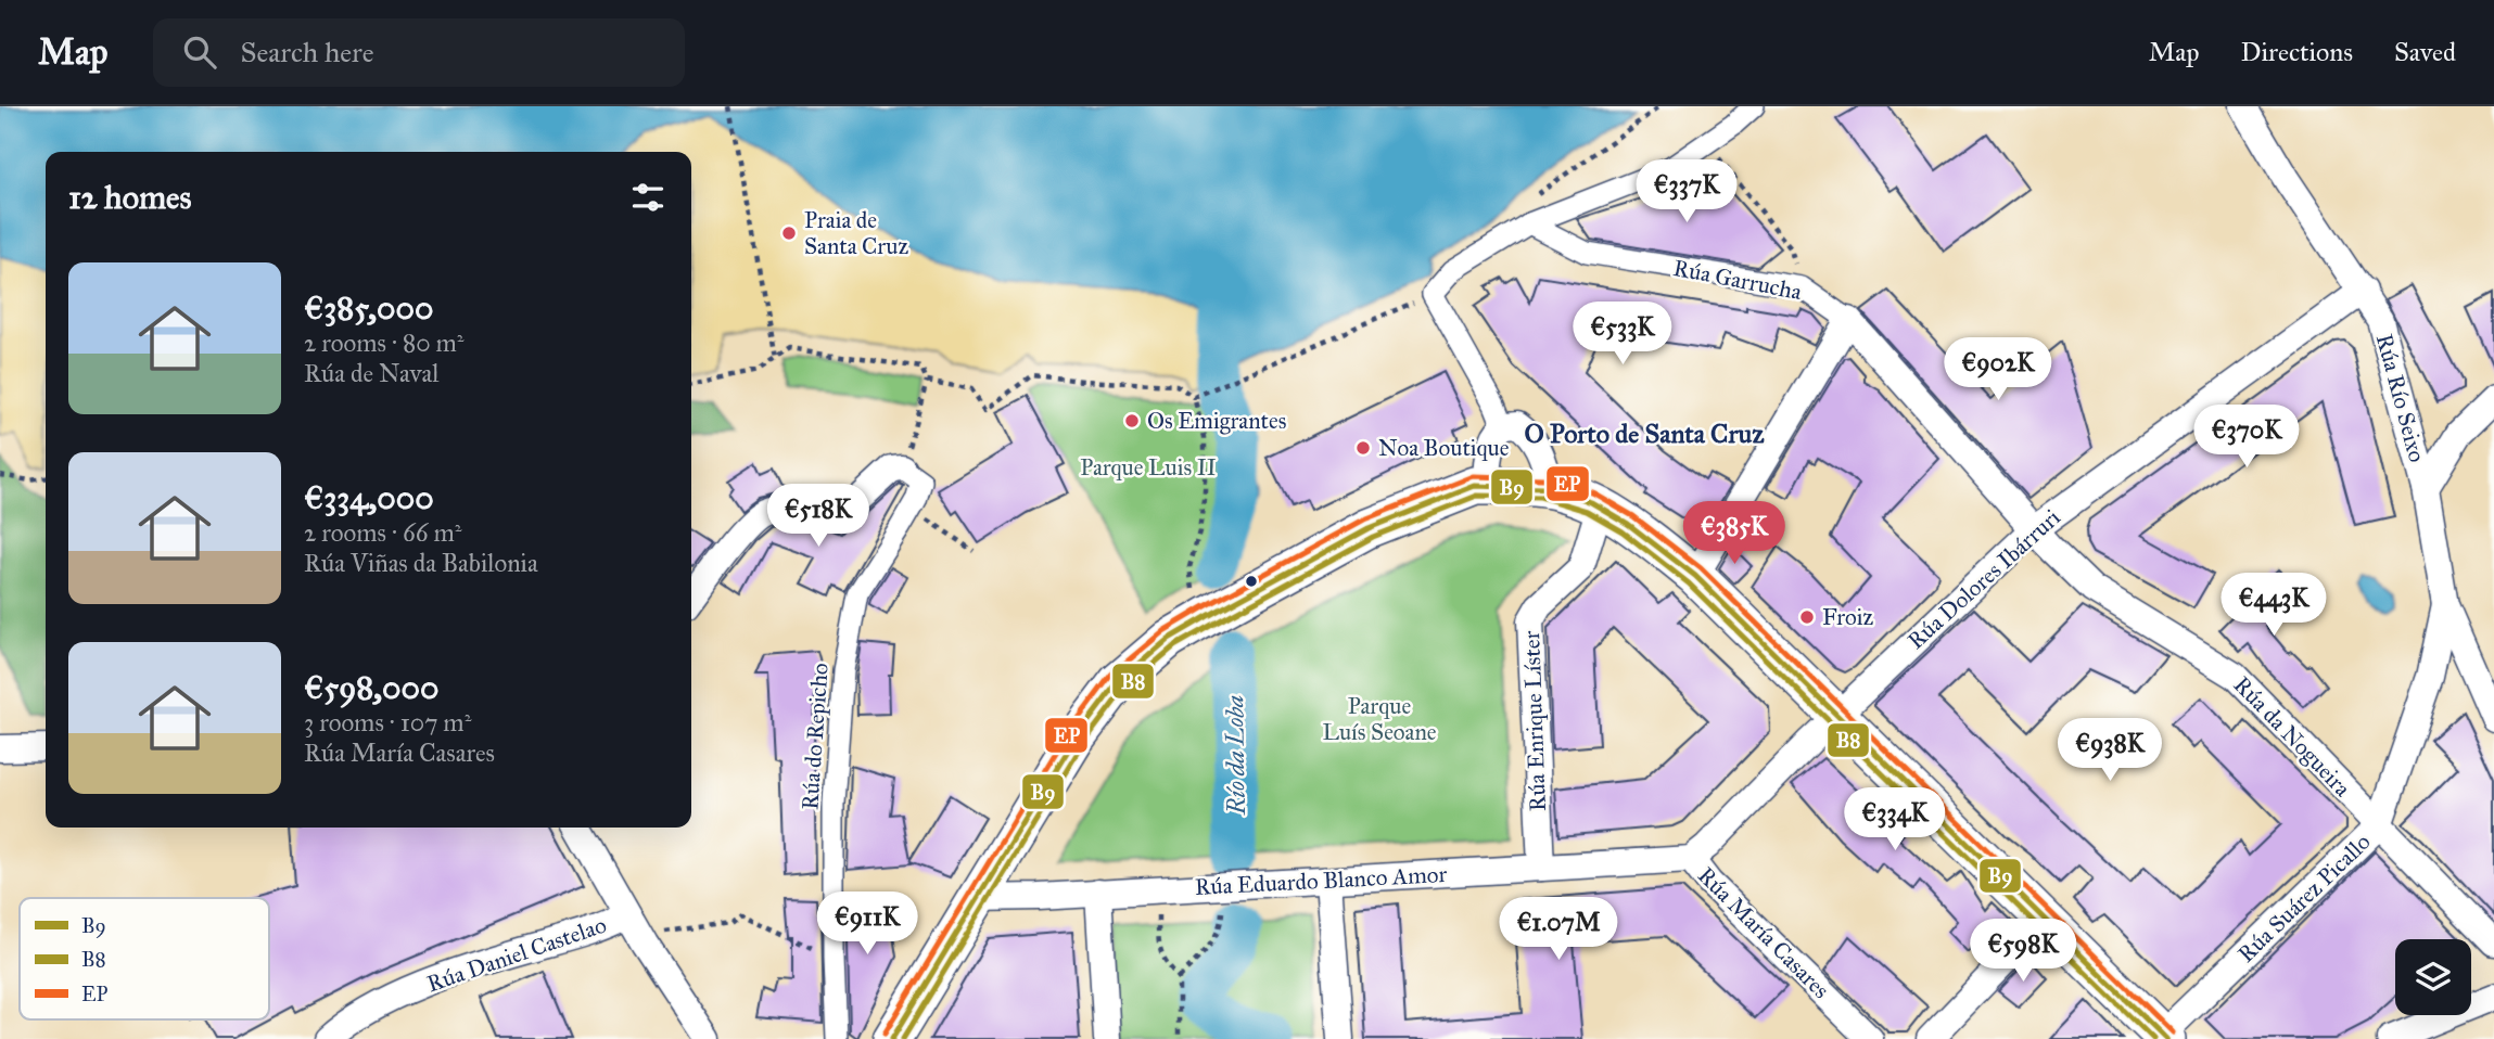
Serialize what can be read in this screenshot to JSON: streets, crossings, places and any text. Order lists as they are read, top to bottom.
{
  "streets": {
    "street": [
      "Rúa Garrucha",
      "Rúa Río Seixo",
      "Rúa Dolores Ibárruri",
      "Rúa Enrique Líster",
      "Rúa do Repicho",
      "Rúa da Nogueira",
      "Rúa Eduardo Blanco Amor",
      "Rúa Suárez Picallo",
      "Rúa María Casares",
      "Rúa Daniel Castelao"
    ]
  },
  "crossings": [
    ["Rúa Garrucha", "Rúa Dolores Ibárruri"],
    ["Rúa Garrucha", "Rúa da Nogueira"],
    ["Rúa Río Seixo", "Rúa Dolores Ibárruri"],
    ["Rúa Río Seixo", "Rúa Suárez Picallo"],
    ["Rúa Dolores Ibárruri", "Rúa da Nogueira"],
    ["Rúa Enrique Líster", "Rúa Eduardo Blanco Amor"],
    ["Rúa da Nogueira", "Rúa Suárez Picallo"],
    ["Rúa Eduardo Blanco Amor", "Rúa María Casares"]
  ],
  "districts": ["O Porto de Santa Cruz"],
  "water": ["Río da Loba"],
  "parks": ["Parque Luis II", "Parque Luís Seoane"],
  "places": [
    "Praia de Santa Cruz",
    "Os Emigrantes",
    "Noa Boutique",
    "Froiz"
  ],
  "lines": ["transit line EP", "transit line B9", "transit line B8"],
  "legend": ["B9", "B8", "EP"],
  "page": {
    "header": "Map",
    "search": "Search here",
    "nav": ["Map", "Directions", "Saved"],
    "heading": "12 homes",
    "price": [
      "€337K",
      "€533K",
      "€902K",
      "€370K",
      "€518K",
      "€385K",
      "€443K",
      "€938K",
      "€334K",
      "€911K",
      "€1.07M",
      "€598K"
    ],
    "list": [
      {
        "name": "€385,000",
        "note": "2 rooms · 80 m² · Rúa de Naval"
      },
      {
        "name": "€334,000",
        "note": "2 rooms · 66 m² · Rúa Viñas da Babilonia"
      },
      {
        "name": "€598,000",
        "note": "3 rooms · 107 m² · Rúa María Casares"
      }
    ]
  }
}
